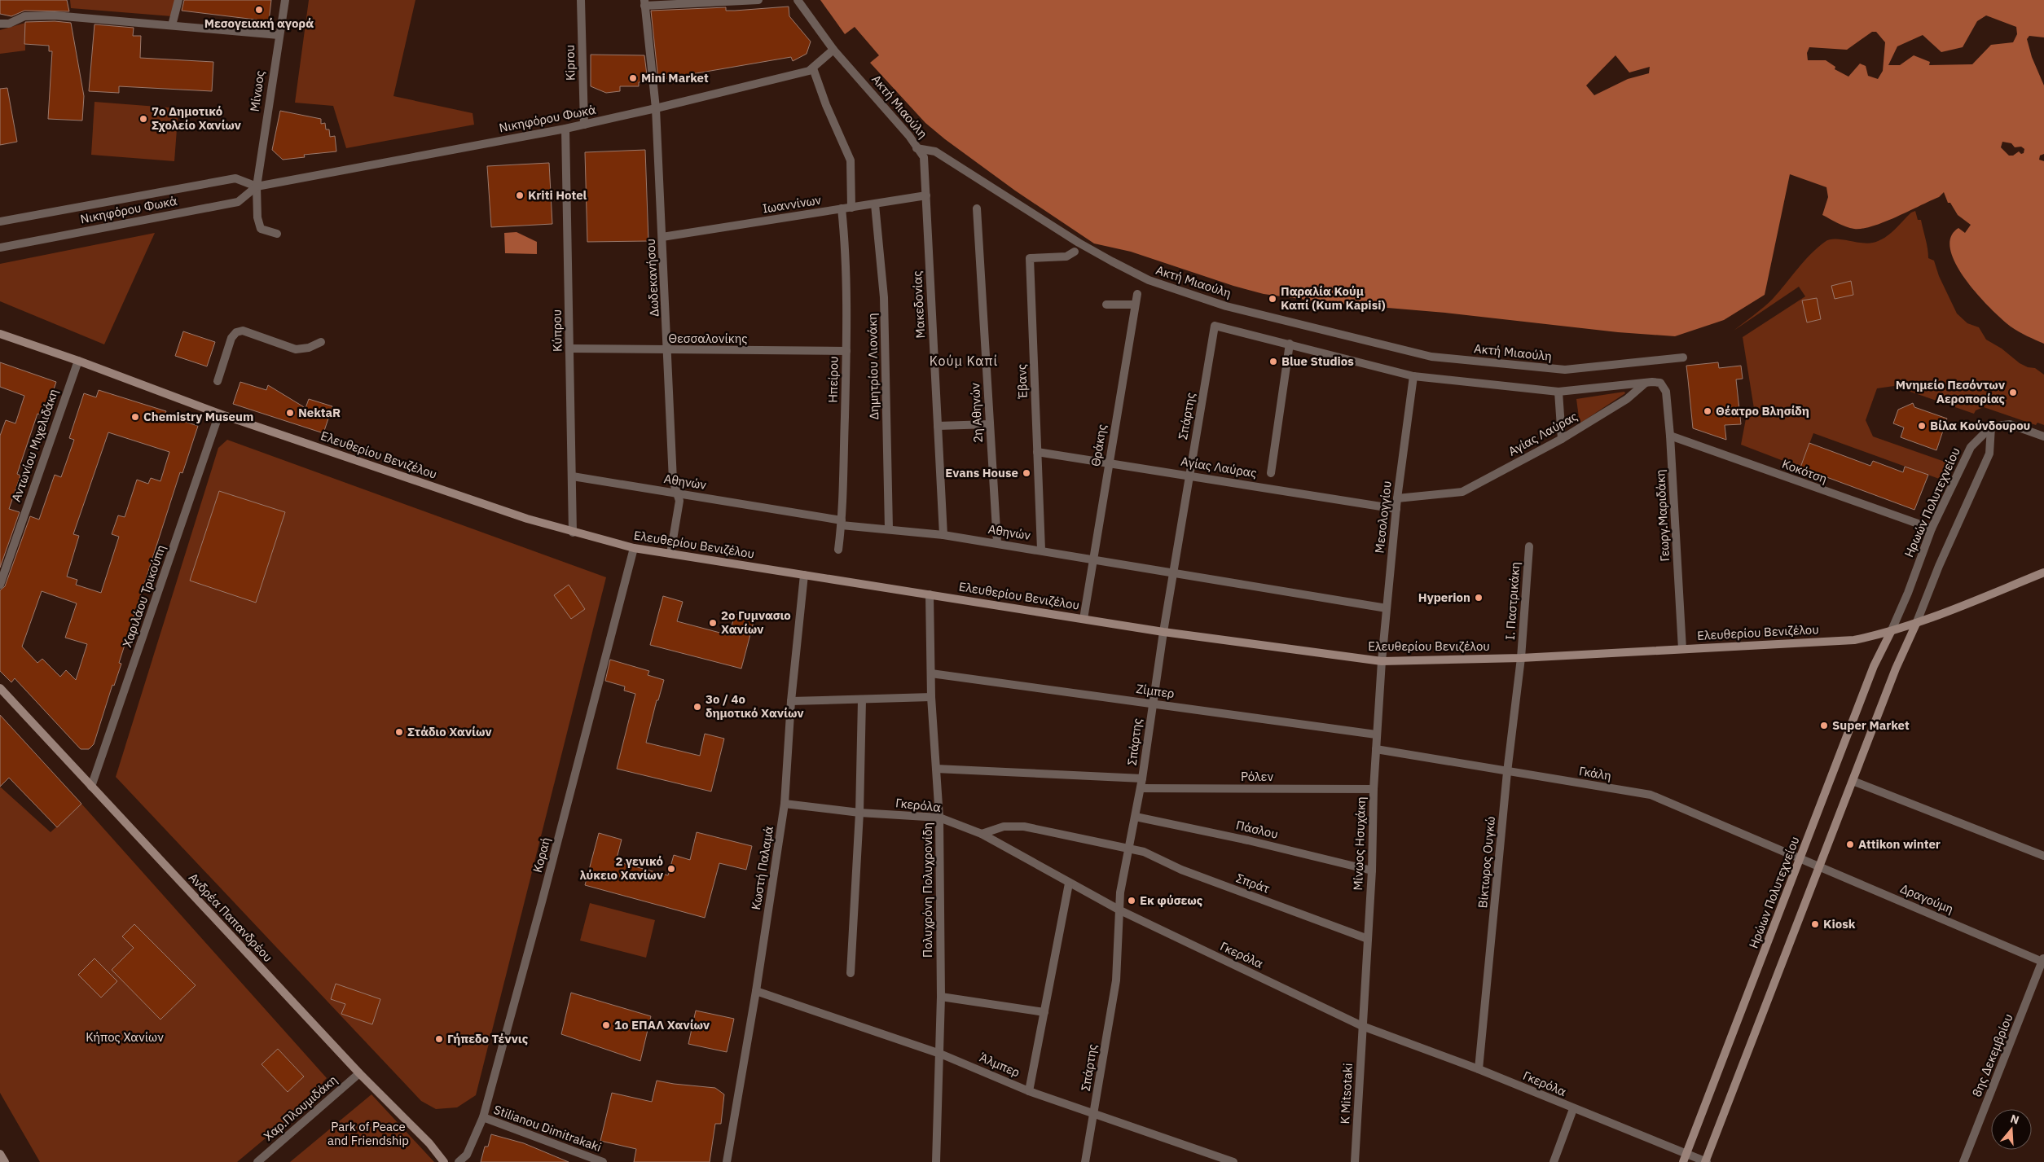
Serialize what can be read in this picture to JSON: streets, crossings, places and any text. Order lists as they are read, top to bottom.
{
  "streets": {
    "main road": ["Ελευθερίου Βενιζέλου", "Ηρώων Πολυτεχνείου", "Ανδρέα Παπανδρέου"],
    "street": [
      "Kiprou",
      "Μίνωος",
      "Ακτή Μιαούλη",
      "Νικηφόρου Φωκά",
      "Ιωαννίνων",
      "Δωδεκανήσου",
      "Μακεδονίας",
      "Κύπρου",
      "Θεσσαλονίκης",
      "Δημητρίου Λιονάκη",
      "Ηπείρου",
      "Έβανς",
      "2η Αθηνών",
      "Σπάρτης",
      "Αγίας Λαύρας",
      "Αντωνίου Μιχελιδάκη",
      "Θράκης",
      "Κοκότση",
      "Αθηνών",
      "Ηρωών Πολυτεχνείου",
      "Γεωργ.Μαριδάκη",
      "Μεσολογγίου",
      "Χαριλάου Τρικούπη",
      "Ι. Παστρικάκη",
      "Ζίμπερ",
      "Γκάλη",
      "Ρόλεν",
      "Γκερόλα",
      "Πάσλου",
      "Μίνωος Ησυχάκη",
      "Κοραή",
      "Βίκτωρος Ουγκώ",
      "Κωστή Παλαμά",
      "Σπράτ",
      "Πολυχρόνη Πολυχρονίδη",
      "Δραγούμη",
      "8ης Δεκεμβρίου",
      "Άλμπερ",
      "K Mitsotaki",
      "Χαρ.Πλουμιδάκη",
      "Stilianou Dimitrakaki"
    ]
  },
  "crossings": [
    ["Kiprou", "Νικηφόρου Φωκά"],
    ["Μίνωος", "Νικηφόρου Φωκά"],
    ["Ακτή Μιαούλη", "Νικηφόρου Φωκά"],
    ["Ακτή Μιαούλη", "Μακεδονίας"],
    ["Νικηφόρου Φωκά", "Δωδεκανήσου"],
    ["Νικηφόρου Φωκά", "Κύπρου"],
    ["Ιωαννίνων", "Δωδεκανήσου"],
    ["Ιωαννίνων", "Μακεδονίας"],
    ["Ιωαννίνων", "Δημητρίου Λιονάκη"],
    ["Ιωαννίνων", "Ηπείρου"],
    ["Δωδεκανήσου", "Θεσσαλονίκης"],
    ["Δωδεκανήσου", "Ελευθερίου Βενιζέλου"],
    ["Δωδεκανήσου", "Αθηνών"],
    ["Μακεδονίας", "Αθηνών"],
    ["Κύπρου", "Θεσσαλονίκης"],
    ["Κύπρου", "Ελευθερίου Βενιζέλου"],
    ["Κύπρου", "Αθηνών"],
    ["Θεσσαλονίκης", "Ηπείρου"],
    ["Δημητρίου Λιονάκη", "Αθηνών"],
    ["Ηπείρου", "Αθηνών"],
    ["Έβανς", "Αγίας Λαύρας"],
    ["Έβανς", "Αθηνών"],
    ["2η Αθηνών", "Αθηνών"],
    ["Σπάρτης", "Αγίας Λαύρας"],
    ["Σπάρτης", "Ελευθερίου Βενιζέλου"],
    ["Σπάρτης", "Αθηνών"],
    ["Σπάρτης", "Ζίμπερ"],
    ["Σπάρτης", "Ρόλεν"],
    ["Σπάρτης", "Γκερόλα"],
    ["Σπάρτης", "Πάσλου"],
    ["Σπάρτης", "Σπράτ"],
    ["Σπάρτης", "Άλμπερ"],
    ["Αγίας Λαύρας", "Θράκης"],
    ["Αγίας Λαύρας", "Γεωργ.Μαριδάκη"],
    ["Αγίας Λαύρας", "Μεσολογγίου"],
    ["Αντωνίου Μιχελιδάκη", "Ελευθερίου Βενιζέλου"],
    ["Θράκης", "Ελευθερίου Βενιζέλου"],
    ["Θράκης", "Αθηνών"],
    ["Ελευθερίου Βενιζέλου", "Ηρωών Πολυτεχνείου"],
    ["Ελευθερίου Βενιζέλου", "Γεωργ.Μαριδάκη"],
    ["Ελευθερίου Βενιζέλου", "Μεσολογγίου"],
    ["Ελευθερίου Βενιζέλου", "Χαριλάου Τρικούπη"],
    ["Ελευθερίου Βενιζέλου", "Ι. Παστρικάκη"],
    ["Ελευθερίου Βενιζέλου", "Μίνωος Ησυχάκη"],
    ["Ελευθερίου Βενιζέλου", "Κοραή"],
    ["Ελευθερίου Βενιζέλου", "Βίκτωρος Ουγκώ"],
    ["Ελευθερίου Βενιζέλου", "Κωστή Παλαμά"],
    ["Ελευθερίου Βενιζέλου", "Πολυχρόνη Πολυχρονίδη"],
    ["Ελευθερίου Βενιζέλου", "Ηρώων Πολυτεχνείου"],
    ["Κοκότση", "Ηρωών Πολυτεχνείου"],
    ["Κοκότση", "Γεωργ.Μαριδάκη"],
    ["Αθηνών", "Μεσολογγίου"],
    ["Ηρωών Πολυτεχνείου", "Ηρώων Πολυτεχνείου"],
    ["Μεσολογγίου", "Μίνωος Ησυχάκη"],
    ["Χαριλάου Τρικούπη", "Ανδρέα Παπανδρέου"],
    ["Ι. Παστρικάκη", "Βίκτωρος Ουγκώ"],
    ["Ζίμπερ", "Μίνωος Ησυχάκη"],
    ["Ζίμπερ", "Πολυχρόνη Πολυχρονίδη"],
    ["Γκάλη", "Μίνωος Ησυχάκη"],
    ["Γκάλη", "Βίκτωρος Ουγκώ"],
    ["Γκάλη", "Ηρώων Πολυτεχνείου"],
    ["Γκάλη", "Δραγούμη"],
    ["Ρόλεν", "Μίνωος Ησυχάκη"],
    ["Γκερόλα", "Μίνωος Ησυχάκη"],
    ["Γκερόλα", "Βίκτωρος Ουγκώ"],
    ["Γκερόλα", "Κωστή Παλαμά"],
    ["Γκερόλα", "Σπράτ"],
    ["Γκερόλα", "Πολυχρόνη Πολυχρονίδη"],
    ["Γκερόλα", "Ηρώων Πολυτεχνείου"],
    ["Γκερόλα", "K Mitsotaki"],
    ["Πάσλου", "Μίνωος Ησυχάκη"],
    ["Μίνωος Ησυχάκη", "Σπράτ"],
    ["Μίνωος Ησυχάκη", "K Mitsotaki"],
    ["Κοραή", "Stilianou Dimitrakaki"],
    ["Κωστή Παλαμά", "Άλμπερ"],
    ["Πολυχρόνη Πολυχρονίδη", "Άλμπερ"],
    ["Ηρώων Πολυτεχνείου", "Δραγούμη"],
    ["Δραγούμη", "8ης Δεκεμβρίου"],
    ["Ανδρέα Παπανδρέου", "Χαρ.Πλουμιδάκη"]
  ],
  "districts": ["Κούμ Καπί"],
  "parks": ["Κήπος Χανίων", "Park of Peace and Friendship"],
  "places": [
    "Μεσογειακή αγορά",
    "Mini Market",
    "7ο Δημοτικό Σχολείο Χανίων",
    "Kriti Hotel",
    "Παραλία Κούμ Καπί (Kum Kapisi)",
    "Blue Studios",
    "Μνημείο Πεσόντων Αεροπορίας",
    "Θέατρο Βλησίδη",
    "NektaR",
    "Chemistry Museum",
    "Βίλα Κούνδουρου",
    "Evans House",
    "Hyperion",
    "2ο Γυμνασιο Χανίων",
    "3ο / 4ο δημοτικό Χανίων",
    "Super Market",
    "Στάδιο Χανίων",
    "Attikon winter",
    "2 γενικό λύκειο Χανίων",
    "Εκ φύσεως",
    "Kiosk",
    "1ο ΕΠΑΛ Χανίων",
    "Γήπεδο Τέννις"
  ],
  "north": "top"
}
